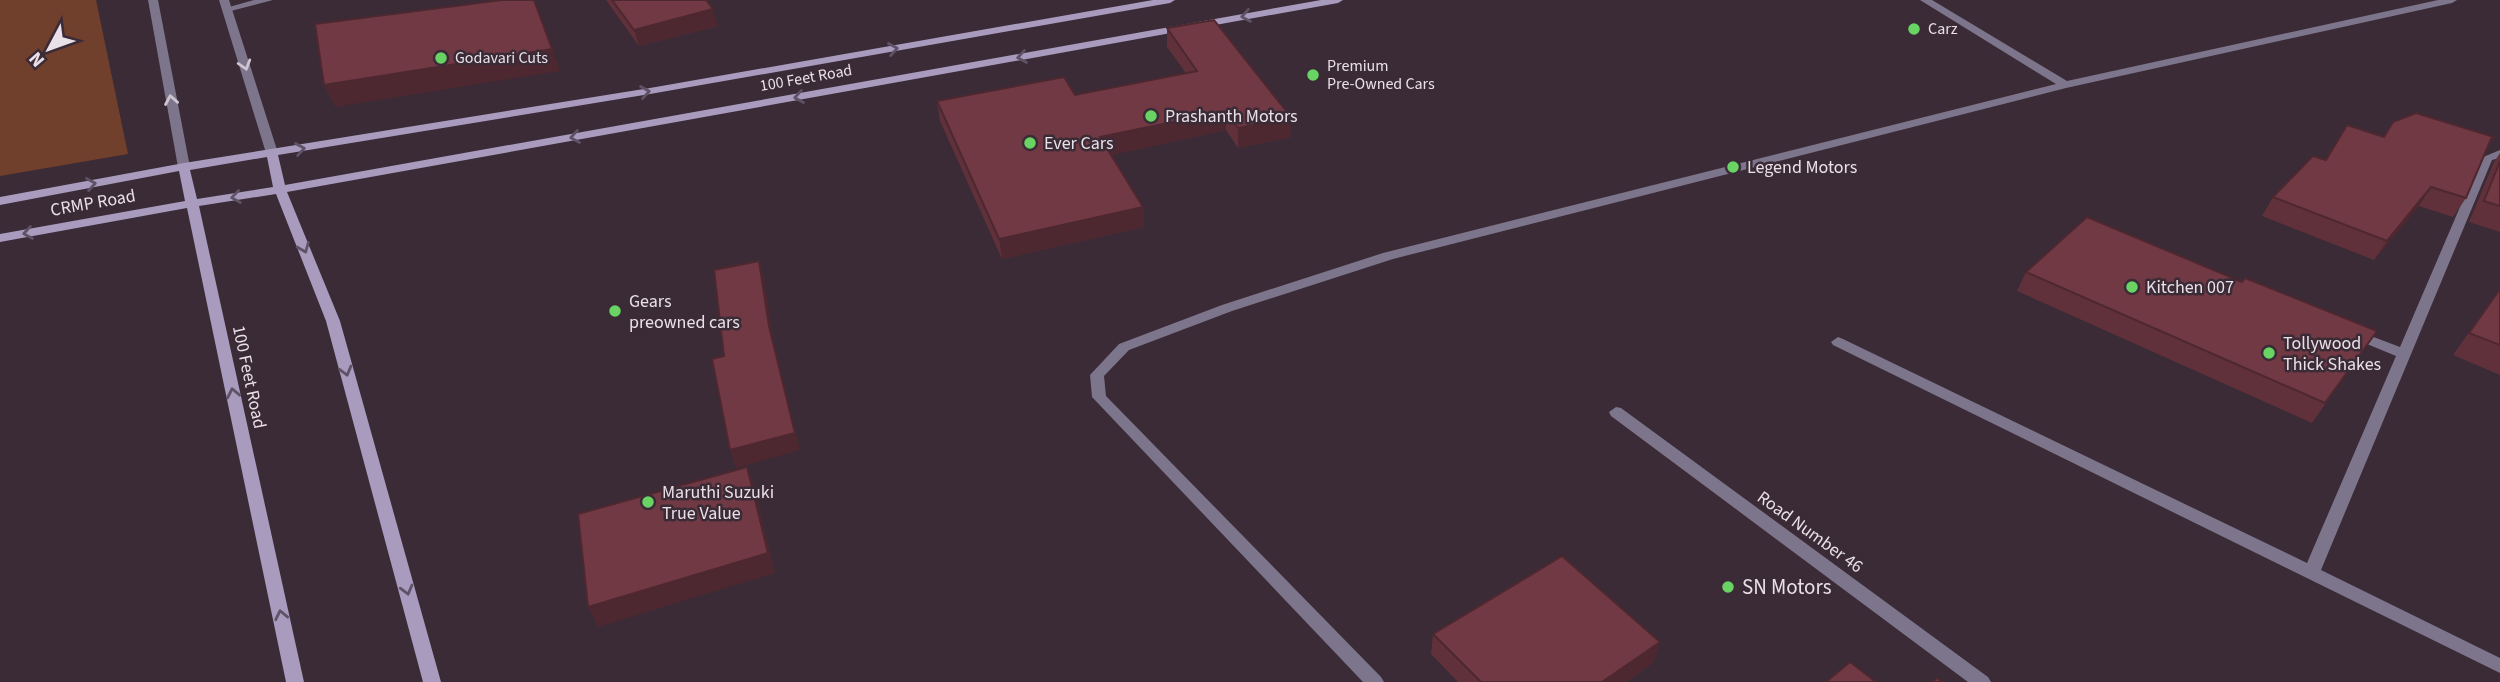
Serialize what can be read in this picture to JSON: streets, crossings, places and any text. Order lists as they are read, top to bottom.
{
  "streets": {
    "main road": ["100 Feet Road", "CRMP Road"],
    "street": ["Road Number 46"]
  },
  "crossings": [
    ["100 Feet Road", "CRMP Road"]
  ],
  "places": [
    "Carz",
    "Godavari Cuts",
    "Premium Pre-Owned Cars",
    "Prashanth Motors",
    "Ever Cars",
    "Legend Motors",
    "Kitchen 007",
    "Gears preowned cars",
    "Tollywood Thick Shakes",
    "Maruthi Suzuki True Value",
    "SN Motors"
  ],
  "north": "bottom left"
}
